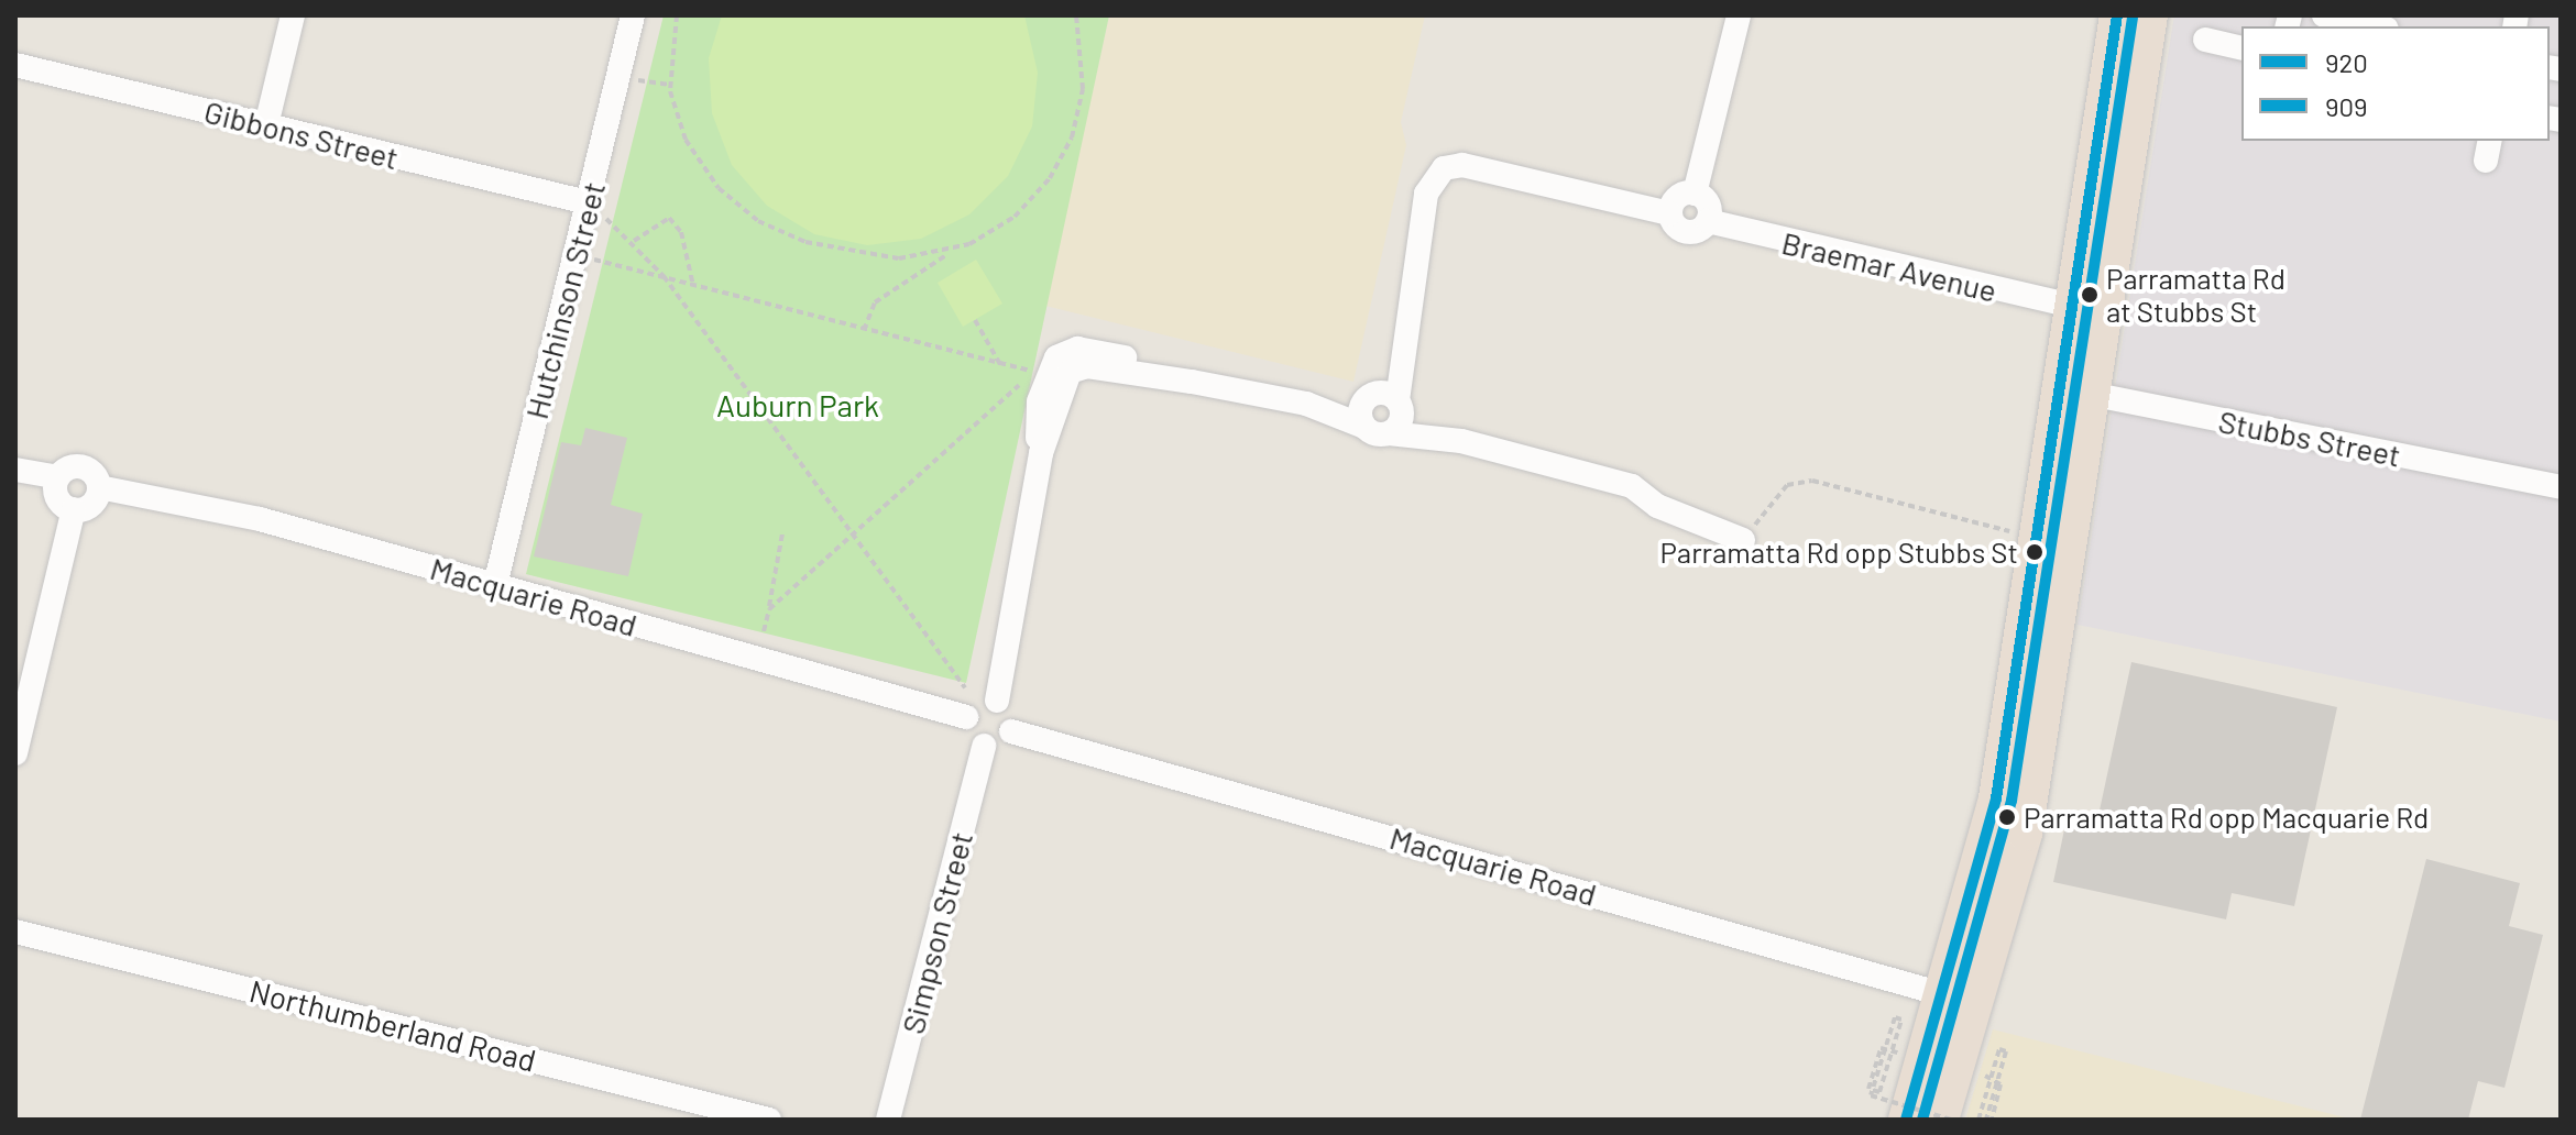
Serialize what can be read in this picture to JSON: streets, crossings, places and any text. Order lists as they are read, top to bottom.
{
  "streets": {
    "street": [
      "Gibbons Street",
      "Braemar Avenue",
      "Hutchinson Street",
      "Stubbs Street",
      "Macquarie Road",
      "Simpson Street",
      "Northumberland Road"
    ]
  },
  "crossings": [
    ["Gibbons Street", "Hutchinson Street"],
    ["Hutchinson Street", "Macquarie Road"],
    ["Macquarie Road", "Simpson Street"]
  ],
  "parks": ["Auburn Park"],
  "places": ["Parramatta Rd at Stubbs St", "Parramatta Rd opp Stubbs St", "Parramatta Rd opp Macquarie Rd"],
  "lines": ["transit line 920", "transit line 909"],
  "legend": ["920", "909"]
}
